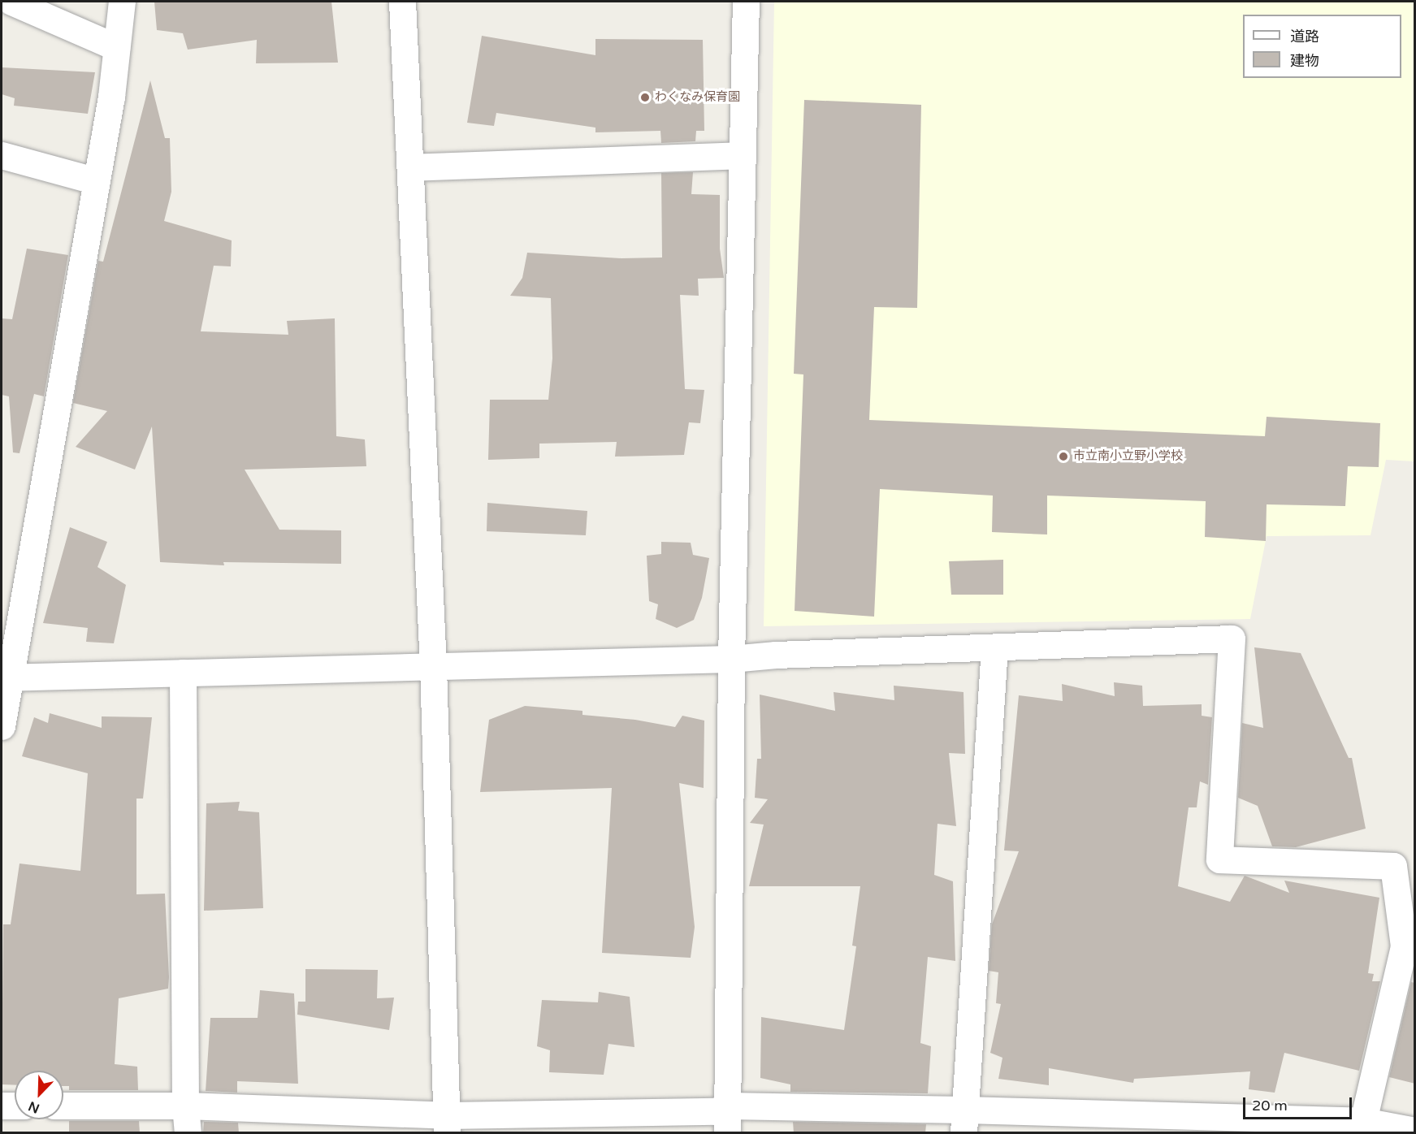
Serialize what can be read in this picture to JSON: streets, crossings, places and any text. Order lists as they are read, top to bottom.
{
  "places": ["わくなみ保育園", "市立南小立野小学校"],
  "legend": ["道路", "建物"],
  "scale_bar": "20 m",
  "north": "bottom left"
}
